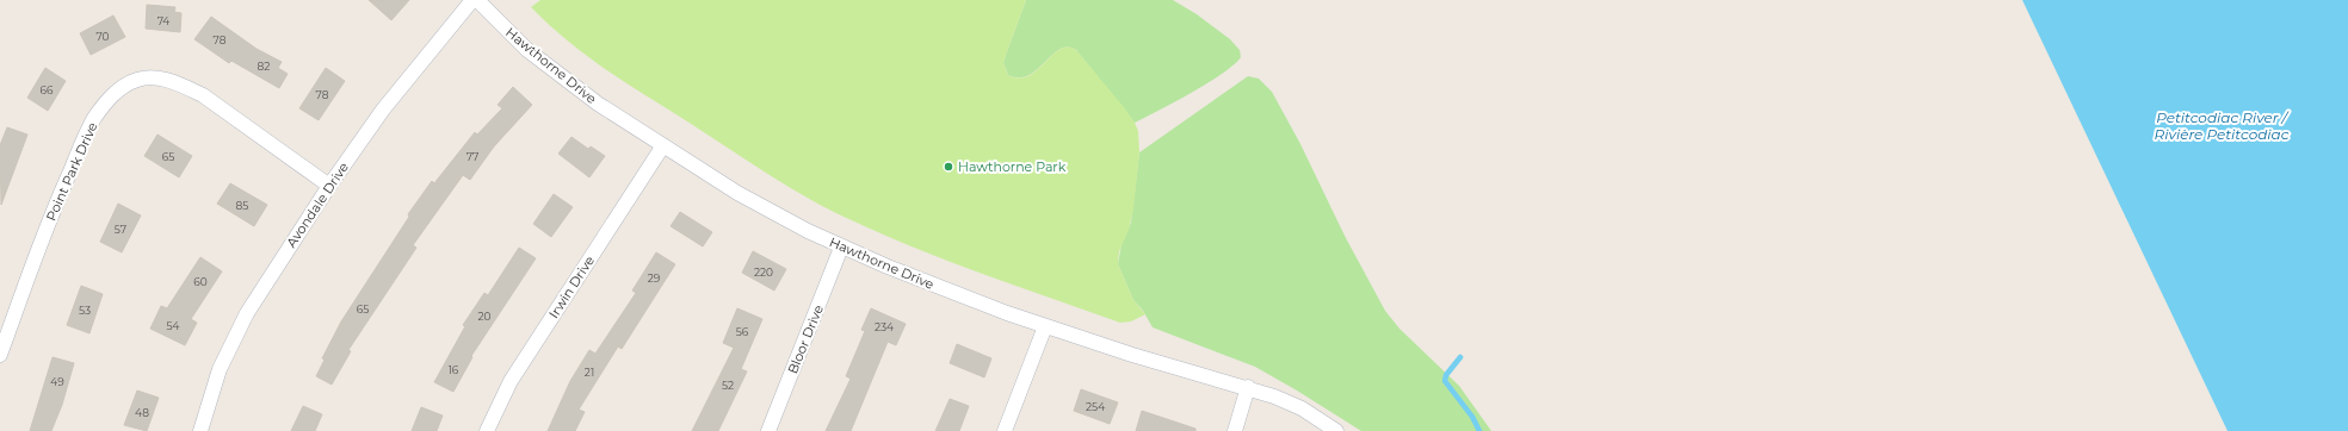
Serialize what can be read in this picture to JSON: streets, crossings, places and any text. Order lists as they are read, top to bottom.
{
  "streets": {
    "street": [
      "Hawthorne Drive",
      "Point Park Drive",
      "Avondale Drive",
      "Irwin Drive",
      "Bloor Drive"
    ]
  },
  "crossings": [
    ["Hawthorne Drive", "Irwin Drive"],
    ["Hawthorne Drive", "Bloor Drive"],
    ["Point Park Drive", "Avondale Drive"]
  ],
  "water": ["Petitcodiac River / Rivière Petitcodiac"],
  "places": ["Hawthorne Park"],
  "house_numbers": [
    "74",
    "70",
    "78",
    "82",
    "66",
    "78",
    "65",
    "77",
    "85",
    "57",
    "220",
    "29",
    "60",
    "65",
    "53",
    "20",
    "54",
    "234",
    "56",
    "16",
    "21",
    "49",
    "52",
    "254",
    "48"
  ]
}
